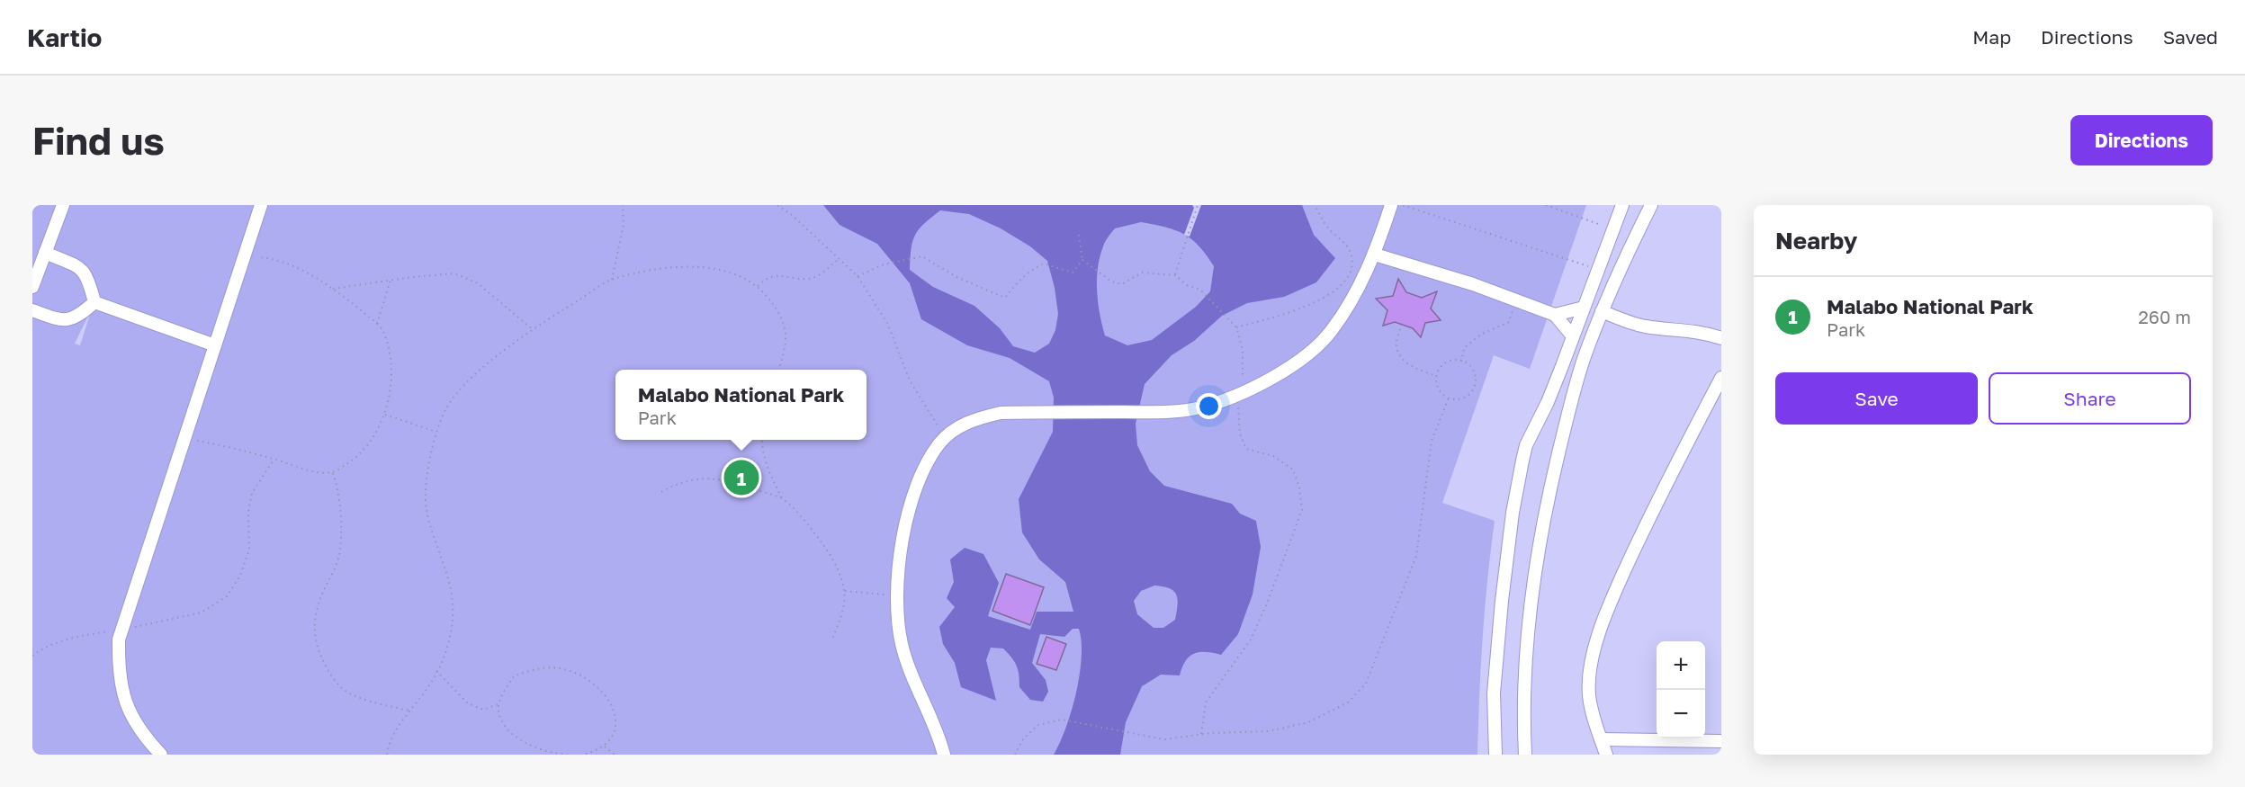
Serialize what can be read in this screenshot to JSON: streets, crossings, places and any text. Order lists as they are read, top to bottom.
{
  "page": {
    "header": "Kartio",
    "nav": ["Map", "Directions", "Saved"],
    "buttons": [
      "Directions",
      ["Save", "Share"]
    ],
    "title": "Find us",
    "heading": "Nearby",
    "list": [
      {
        "mark": "1",
        "name": "Malabo National Park",
        "note": "Park",
        "value": "260 m"
      }
    ],
    "popup": ["Malabo National Park", "Park"],
    "pins": "1",
    "map_buttons": ["+", "−"]
  }
}
